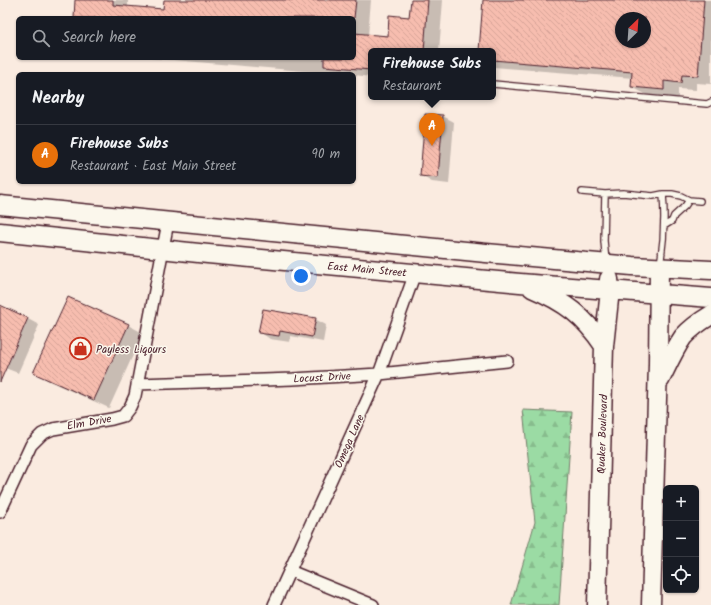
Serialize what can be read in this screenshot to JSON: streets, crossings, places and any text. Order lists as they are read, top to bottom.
{
  "streets": {
    "main road": ["East Main Street", "Quaker Boulevard"],
    "street": ["Locust Drive", "Elm Drive", "Omega Lane"]
  },
  "crossings": [
    ["East Main Street", "Elm Drive"],
    ["East Main Street", "Quaker Boulevard"],
    ["East Main Street", "Omega Lane"],
    ["Locust Drive", "Elm Drive"],
    ["Locust Drive", "Omega Lane"]
  ],
  "places": {
    "shop": ["Payless Liqours"]
  },
  "north": "top right",
  "page": {
    "search": "Search here",
    "popup": ["Firehouse Subs", "Restaurant"],
    "heading": "Nearby",
    "pins": "A",
    "list": [
      {
        "mark": "A",
        "name": "Firehouse Subs",
        "note": "Restaurant · East Main Street",
        "value": "90 m"
      }
    ],
    "map_buttons": ["+", "−"]
  }
}
